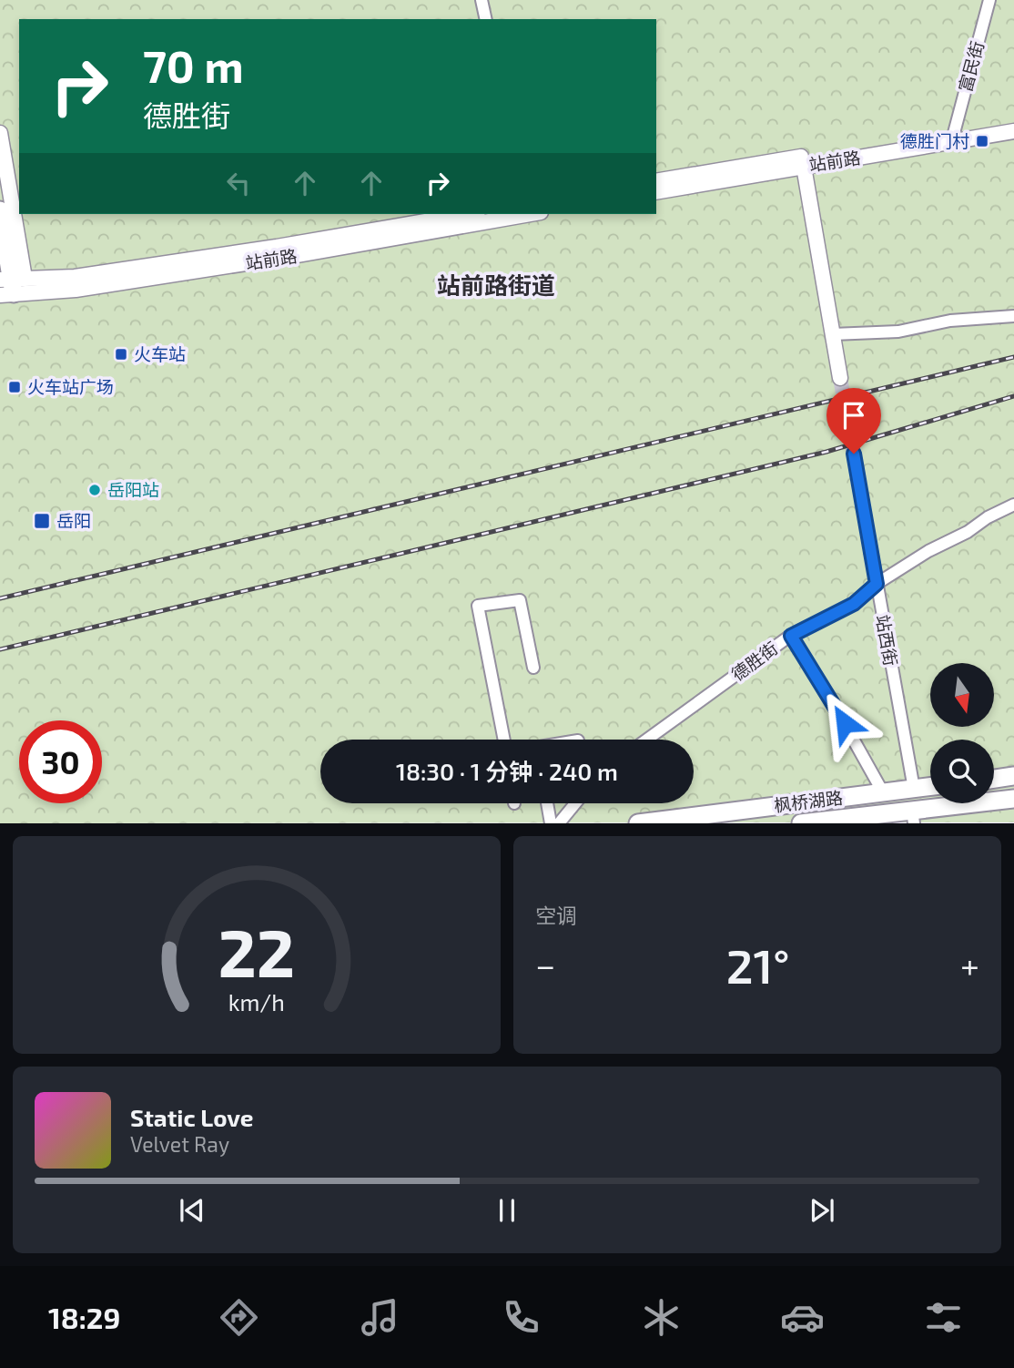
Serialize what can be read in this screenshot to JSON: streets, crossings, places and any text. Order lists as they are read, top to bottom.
{
  "streets": {
    "main road": ["站前路", "枫桥湖路"],
    "street": ["富民街", "站西街", "德胜街"]
  },
  "crossings": [
    ["富民街", "站前路"],
    ["站西街", "德胜街"],
    ["站西街", "枫桥湖路"]
  ],
  "districts": ["站前路街道"],
  "places": {
    "transit": [
      "德胜门村",
      "火车站",
      "火车站广场",
      "岳阳"
    ],
    "other": ["岳阳站"]
  },
  "north": "bottom",
  "page": {
    "turn": ["70 m", "德胜街"],
    "limit": "30",
    "trip": "18:30 · 1 分钟 · 240 m",
    "tile": "空调",
    "heat": ["−", "21°", "+"],
    "song": ["Static Love", "Velvet Ray"],
    "tabs": "18:29",
    "gauge": ["22", "km/h"]
  }
}
